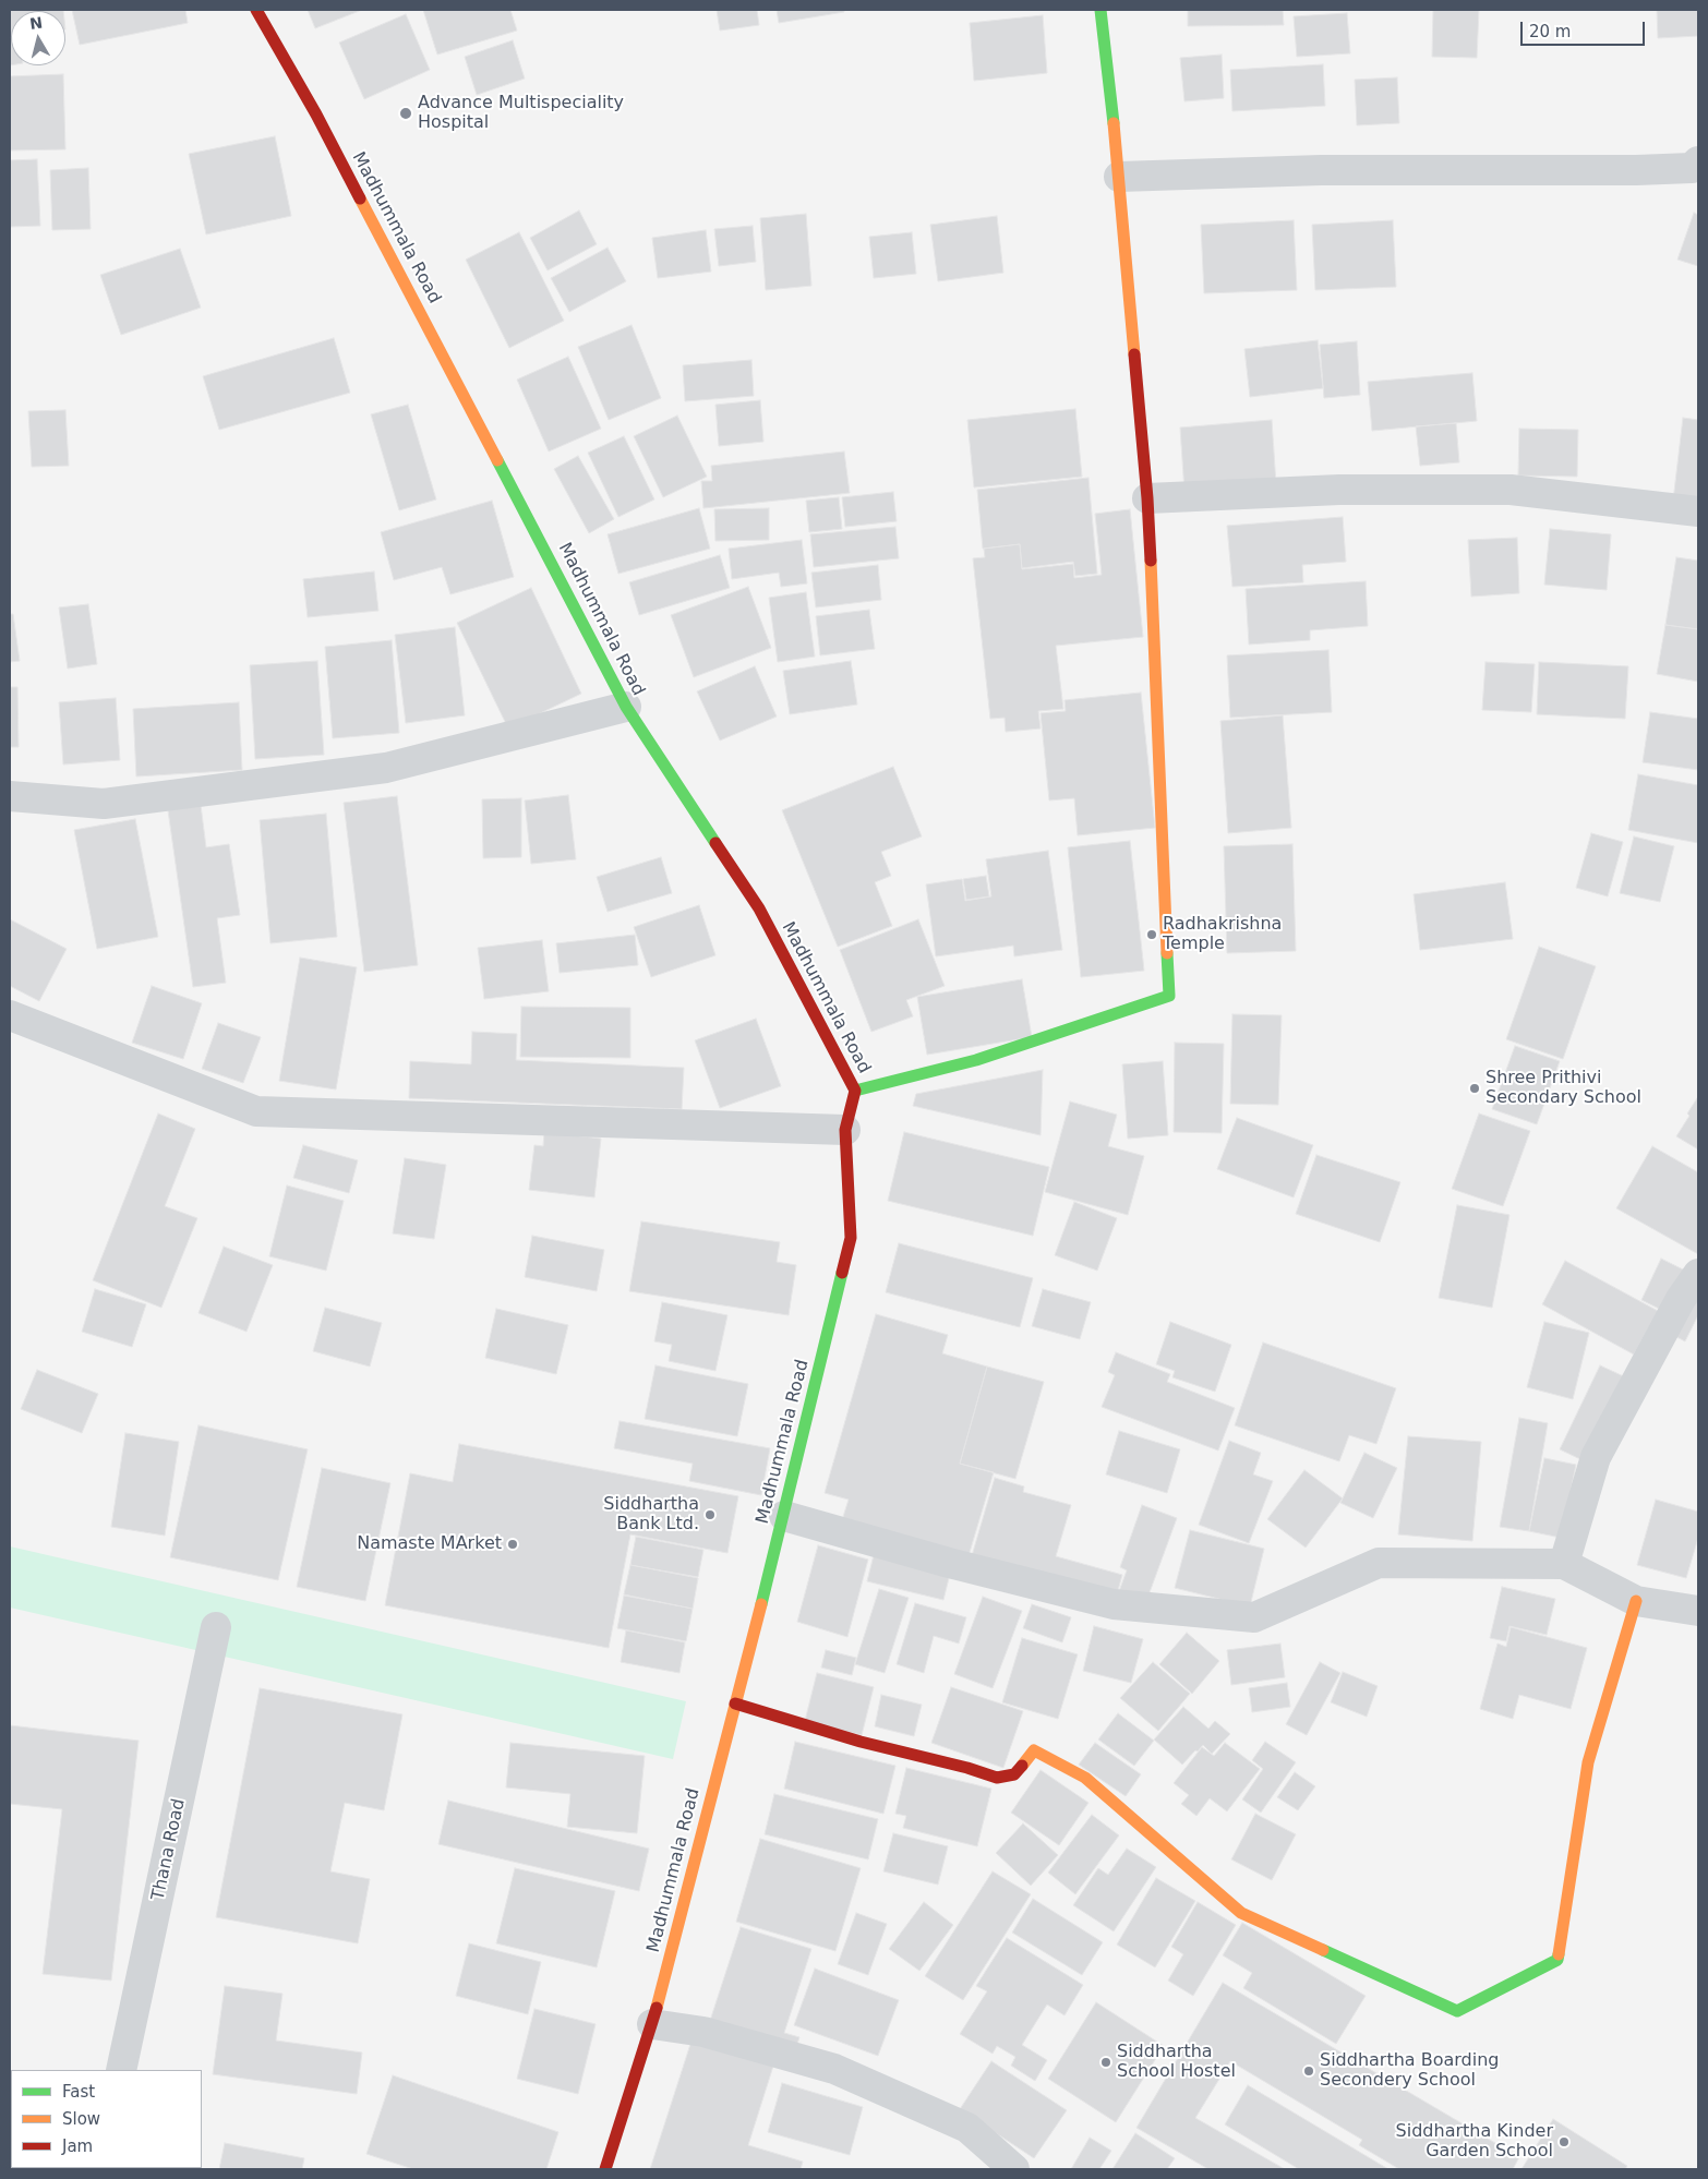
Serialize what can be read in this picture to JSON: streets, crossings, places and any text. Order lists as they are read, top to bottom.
{
  "streets": {
    "street": ["Madhummala Road", "Thana Road"]
  },
  "places": [
    "Advance Multispeciality Hospital",
    "Radhakrishna Temple",
    "Shree Prithivi Secondary School",
    "Siddhartha Bank Ltd.",
    "Namaste MArket",
    "Siddhartha School Hostel",
    "Siddhartha Boarding Secondery School",
    "Siddhartha Kinder Garden School"
  ],
  "legend": ["Fast", "Slow", "Jam"],
  "scale_bar": "20 m",
  "north": "top"
}
